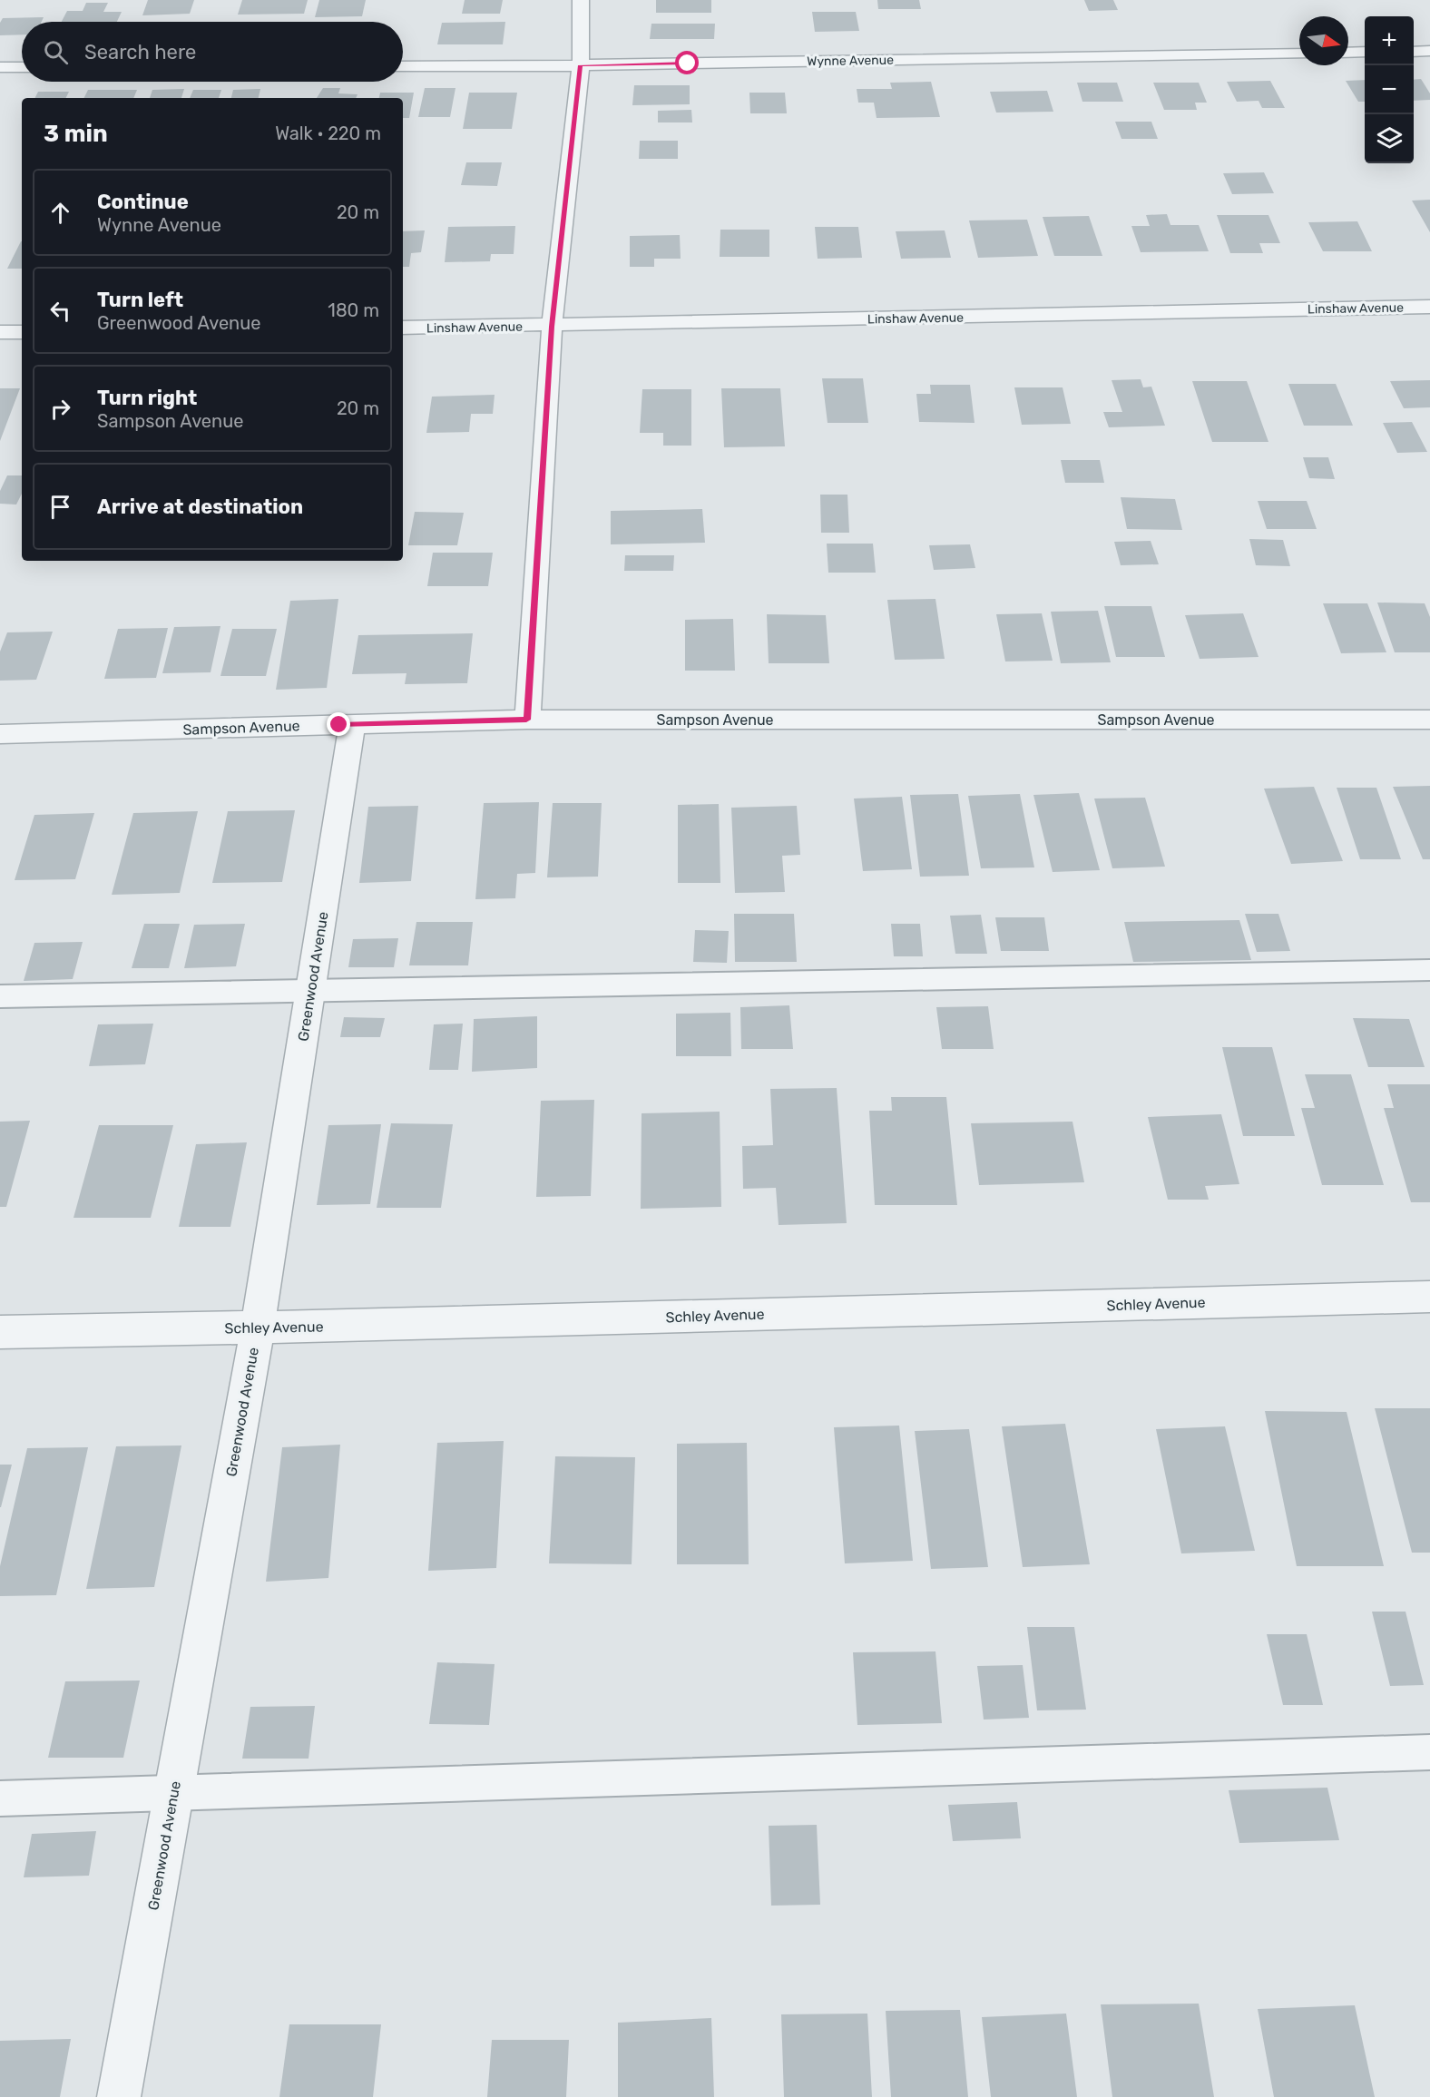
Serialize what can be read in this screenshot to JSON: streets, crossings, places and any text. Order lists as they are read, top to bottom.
{
  "streets": {
    "street": [
      "Wynne Avenue",
      "Linshaw Avenue",
      "Sampson Avenue",
      "Greenwood Avenue",
      "Schley Avenue"
    ]
  },
  "crossings": [
    ["Sampson Avenue", "Greenwood Avenue"],
    ["Greenwood Avenue", "Schley Avenue"]
  ],
  "north": "right",
  "page": {
    "map_buttons": ["+", "−"],
    "search": "Search here",
    "heading": ["3 min", "Walk · 220 m"],
    "list": [
      ["Continue", "Wynne Avenue", "20 m"],
      ["Turn left", "Greenwood Avenue", "180 m"],
      ["Turn right", "Sampson Avenue", "20 m"],
      "Arrive at destination"
    ]
  }
}
